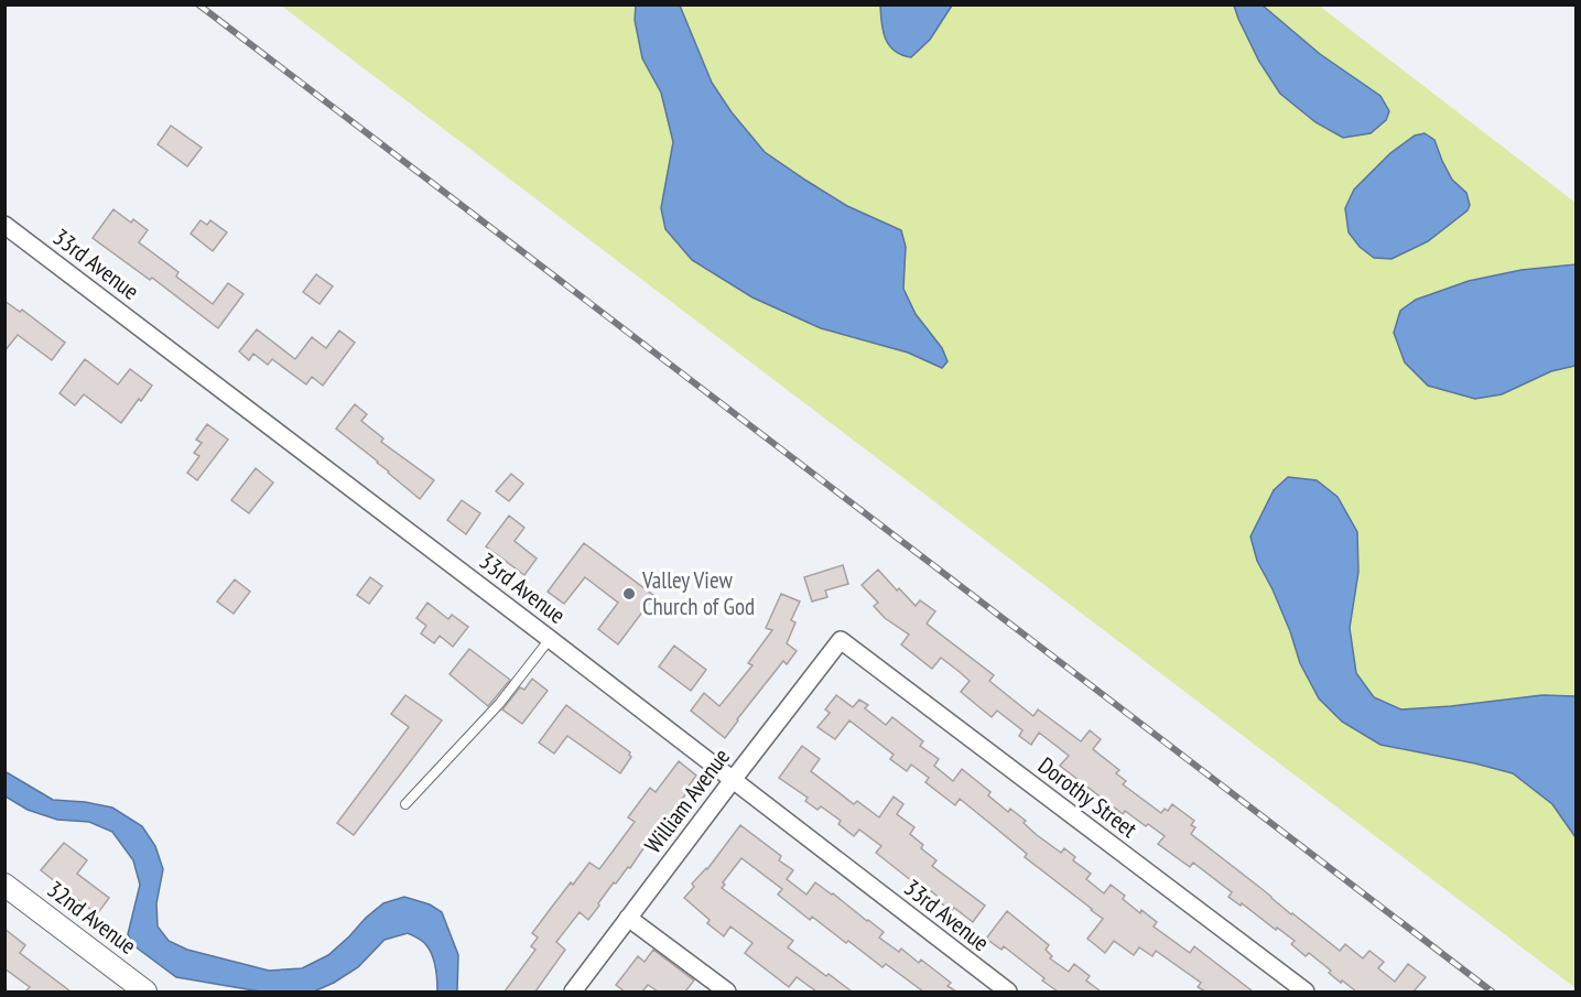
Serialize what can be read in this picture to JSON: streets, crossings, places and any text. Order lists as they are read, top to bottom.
{
  "streets": {
    "street": [
      "33rd Avenue",
      "Dorothy Street",
      "William Avenue",
      "32nd Avenue"
    ]
  },
  "crossings": [
    ["33rd Avenue", "William Avenue"],
    ["Dorothy Street", "William Avenue"]
  ],
  "places": ["Valley View Church of God"]
}
